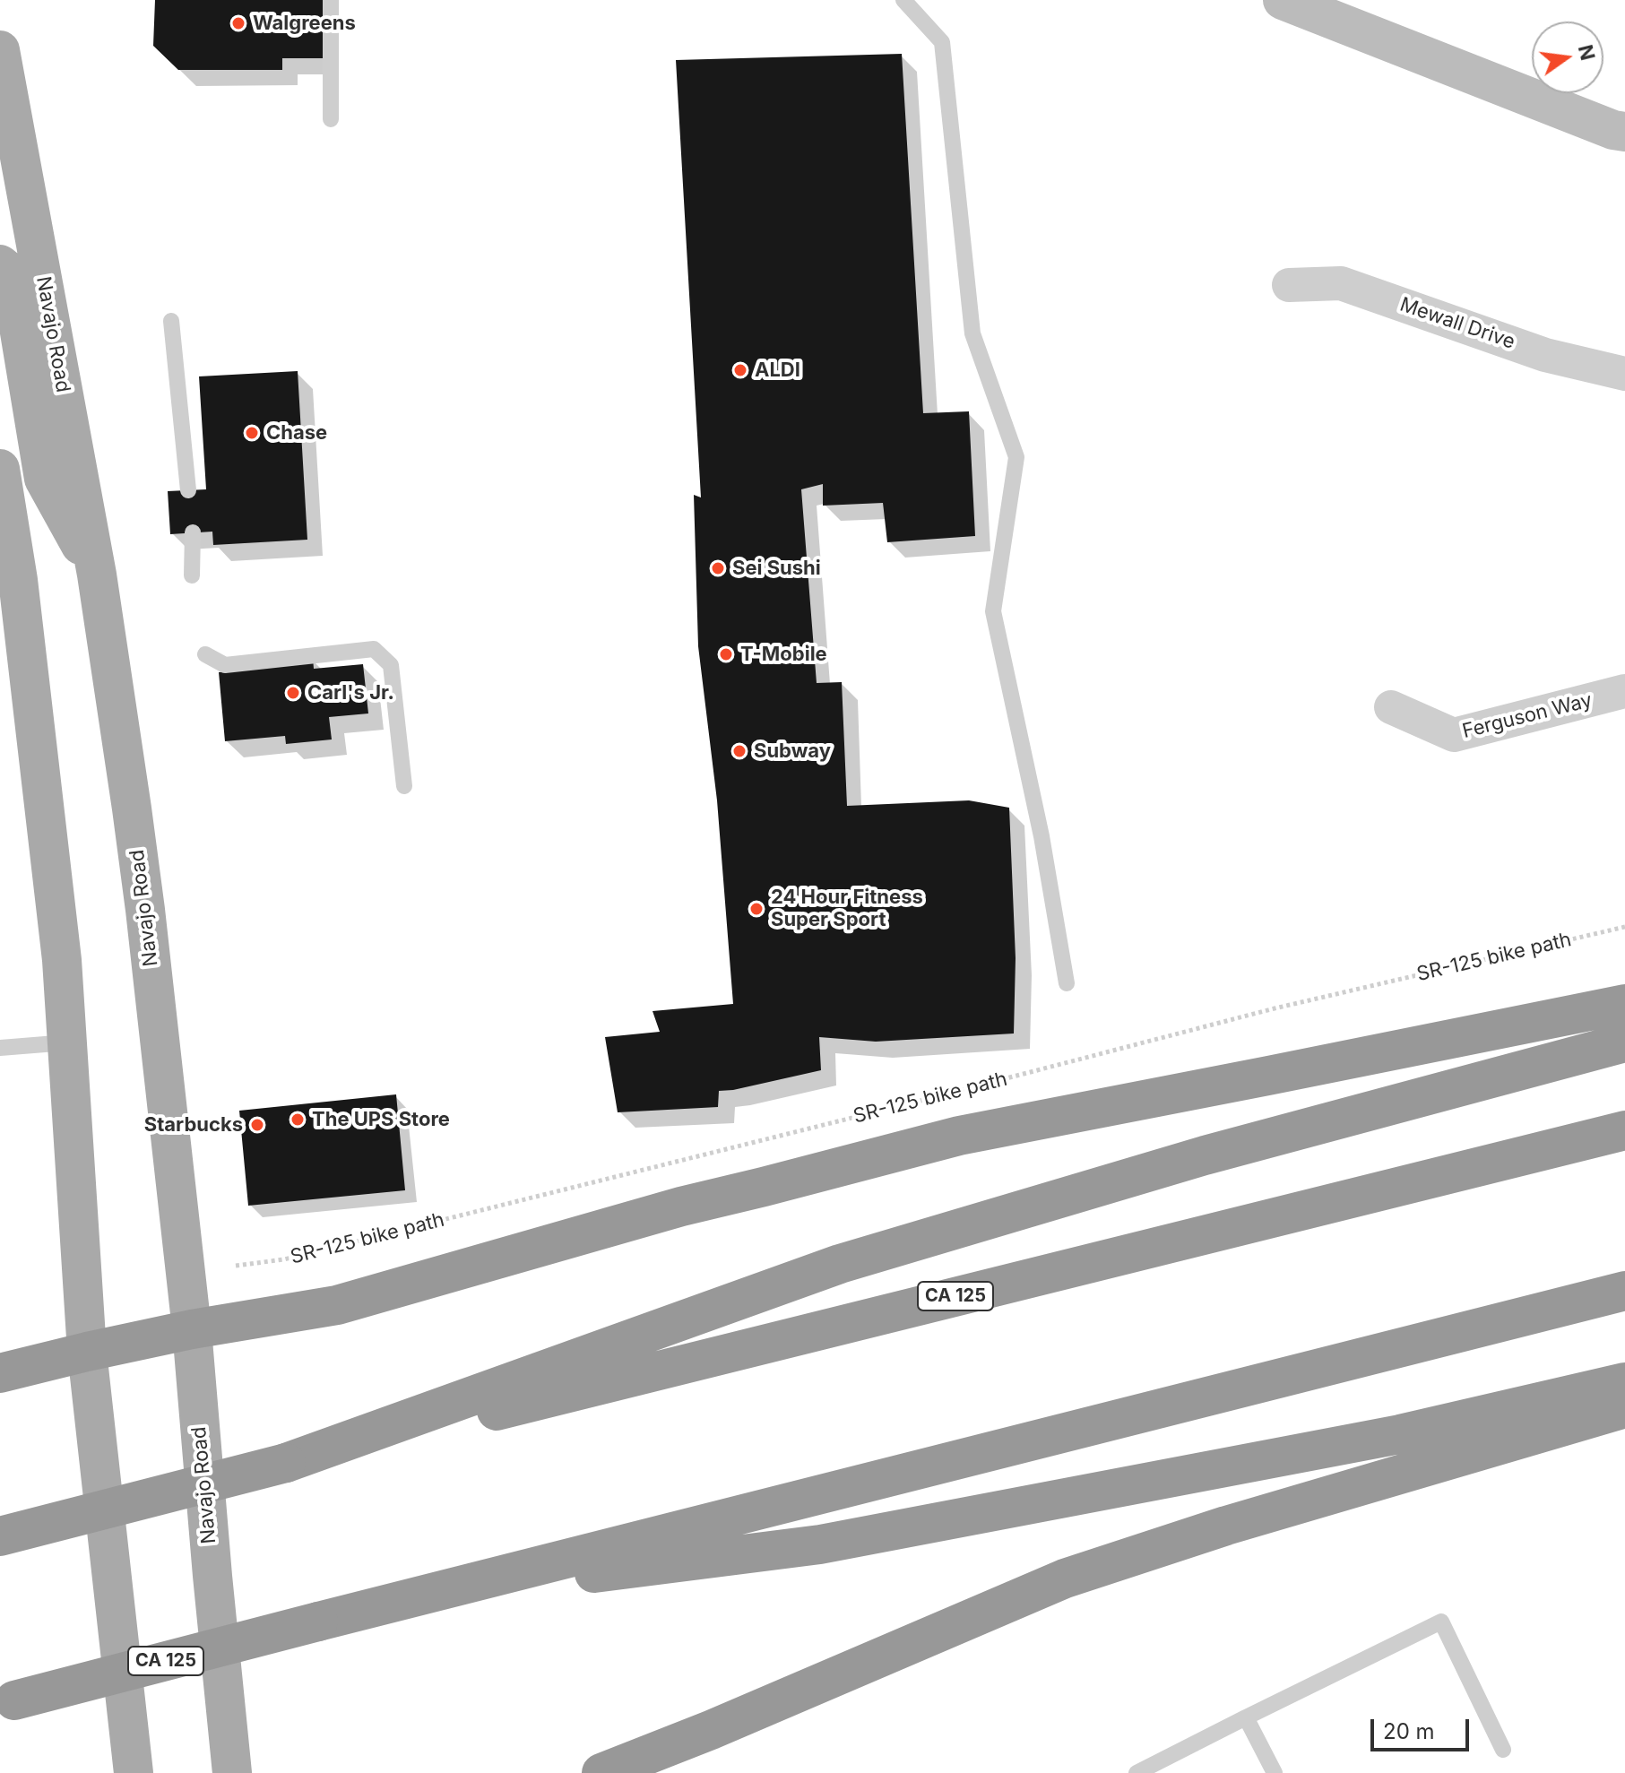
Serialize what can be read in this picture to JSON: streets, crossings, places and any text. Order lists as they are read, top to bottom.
{
  "streets": {
    "highway": ["CA 125"],
    "main road": ["Navajo Road"],
    "street": ["Mewall Drive", "Ferguson Way"],
    "path": ["SR-125 bike path"]
  },
  "places": [
    "Walgreens",
    "ALDI",
    "Chase",
    "Sei Sushi",
    "T-Mobile",
    "Carl's Jr.",
    "Subway",
    "24 Hour Fitness Super Sport",
    "The UPS Store",
    "Starbucks"
  ],
  "scale_bar": "20 m",
  "north": "right"
}
